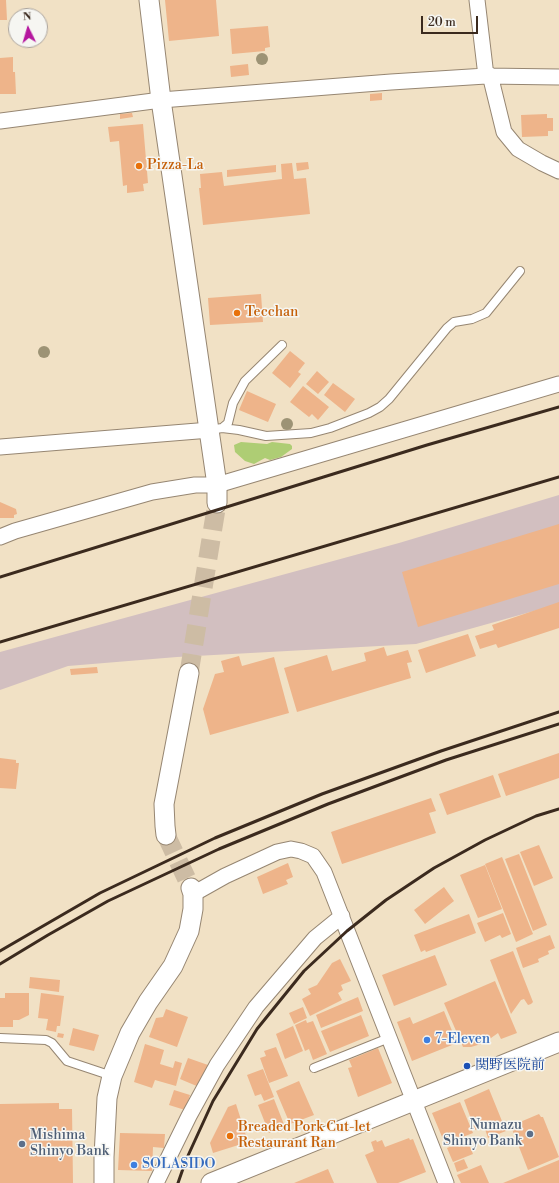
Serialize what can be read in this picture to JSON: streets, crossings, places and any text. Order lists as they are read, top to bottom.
{
  "places": [
    "Pizza-La",
    "Tecchan",
    "7-Eleven",
    "関野医院前",
    "Numazu Shinyo Bank",
    "Breaded Pork Cut-let Restaurant Ran",
    "Mishima Shinyo Bank",
    "SOLASIDO"
  ],
  "scale_bar": "20 m",
  "north": "top"
}
